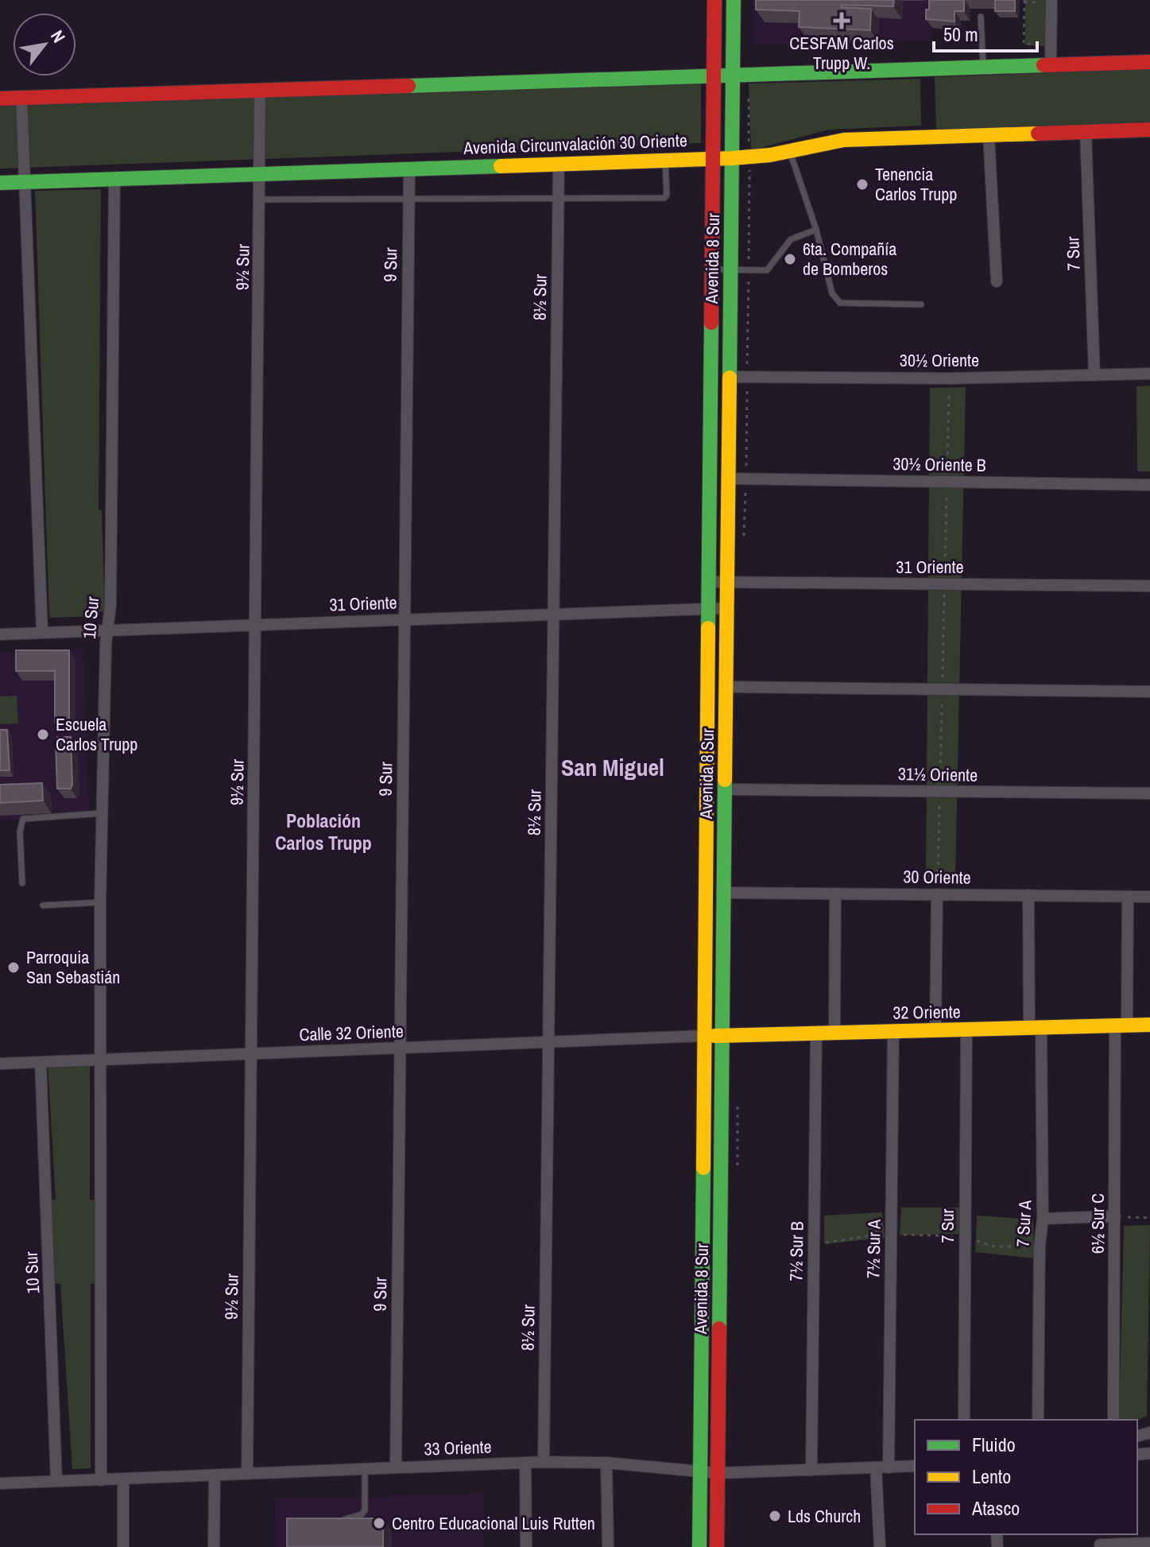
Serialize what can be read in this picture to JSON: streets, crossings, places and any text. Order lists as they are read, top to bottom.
{
  "streets": {
    "street": [
      "Avenida Circunvalación 30 Oriente",
      "7 Sur",
      "Avenida 8 Sur",
      "9 Sur",
      "9½ Sur",
      "8½ Sur",
      "30½ Oriente",
      "30½ Oriente B",
      "31 Oriente",
      "10 Sur",
      "31½ Oriente",
      "30 Oriente",
      "32 Oriente",
      "Calle 32 Oriente",
      "7 Sur A",
      "6½ Sur C",
      "7½ Sur A",
      "7½ Sur B",
      "33 Oriente"
    ]
  },
  "crossings": [
    ["Avenida Circunvalación 30 Oriente", "7 Sur"],
    ["Avenida Circunvalación 30 Oriente", "Avenida 8 Sur"],
    ["Avenida Circunvalación 30 Oriente", "9 Sur"],
    ["Avenida Circunvalación 30 Oriente", "9½ Sur"],
    ["Avenida Circunvalación 30 Oriente", "8½ Sur"],
    ["Avenida Circunvalación 30 Oriente", "10 Sur"],
    ["7 Sur", "30½ Oriente"],
    ["7 Sur", "32 Oriente"],
    ["Avenida 8 Sur", "30½ Oriente"],
    ["Avenida 8 Sur", "30½ Oriente B"],
    ["Avenida 8 Sur", "31 Oriente"],
    ["Avenida 8 Sur", "31½ Oriente"],
    ["Avenida 8 Sur", "30 Oriente"],
    ["Avenida 8 Sur", "32 Oriente"],
    ["Avenida 8 Sur", "Calle 32 Oriente"],
    ["Avenida 8 Sur", "33 Oriente"],
    ["9 Sur", "31 Oriente"],
    ["9 Sur", "Calle 32 Oriente"],
    ["9 Sur", "33 Oriente"],
    ["9½ Sur", "31 Oriente"],
    ["9½ Sur", "Calle 32 Oriente"],
    ["9½ Sur", "33 Oriente"],
    ["8½ Sur", "31 Oriente"],
    ["8½ Sur", "Calle 32 Oriente"],
    ["8½ Sur", "33 Oriente"],
    ["31 Oriente", "10 Sur"],
    ["10 Sur", "Calle 32 Oriente"],
    ["10 Sur", "33 Oriente"],
    ["30 Oriente", "7 Sur A"],
    ["30 Oriente", "6½ Sur C"],
    ["32 Oriente", "Calle 32 Oriente"],
    ["32 Oriente", "7 Sur A"],
    ["32 Oriente", "6½ Sur C"],
    ["32 Oriente", "7½ Sur A"],
    ["32 Oriente", "7½ Sur B"],
    ["7½ Sur A", "33 Oriente"],
    ["7½ Sur B", "33 Oriente"]
  ],
  "districts": ["San Miguel", "Población Carlos Trupp"],
  "places": {
    "health": ["CESFAM Carlos Trupp W."],
    "other": [
      "Tenencia Carlos Trupp",
      "6ta. Compañía de Bomberos",
      "Escuela Carlos Trupp",
      "Parroquia San Sebastián",
      "Lds Church",
      "Centro Educacional Luis Rutten"
    ]
  },
  "legend": ["Fluido", "Lento", "Atasco"],
  "scale_bar": "50 m",
  "north": "top right"
}
